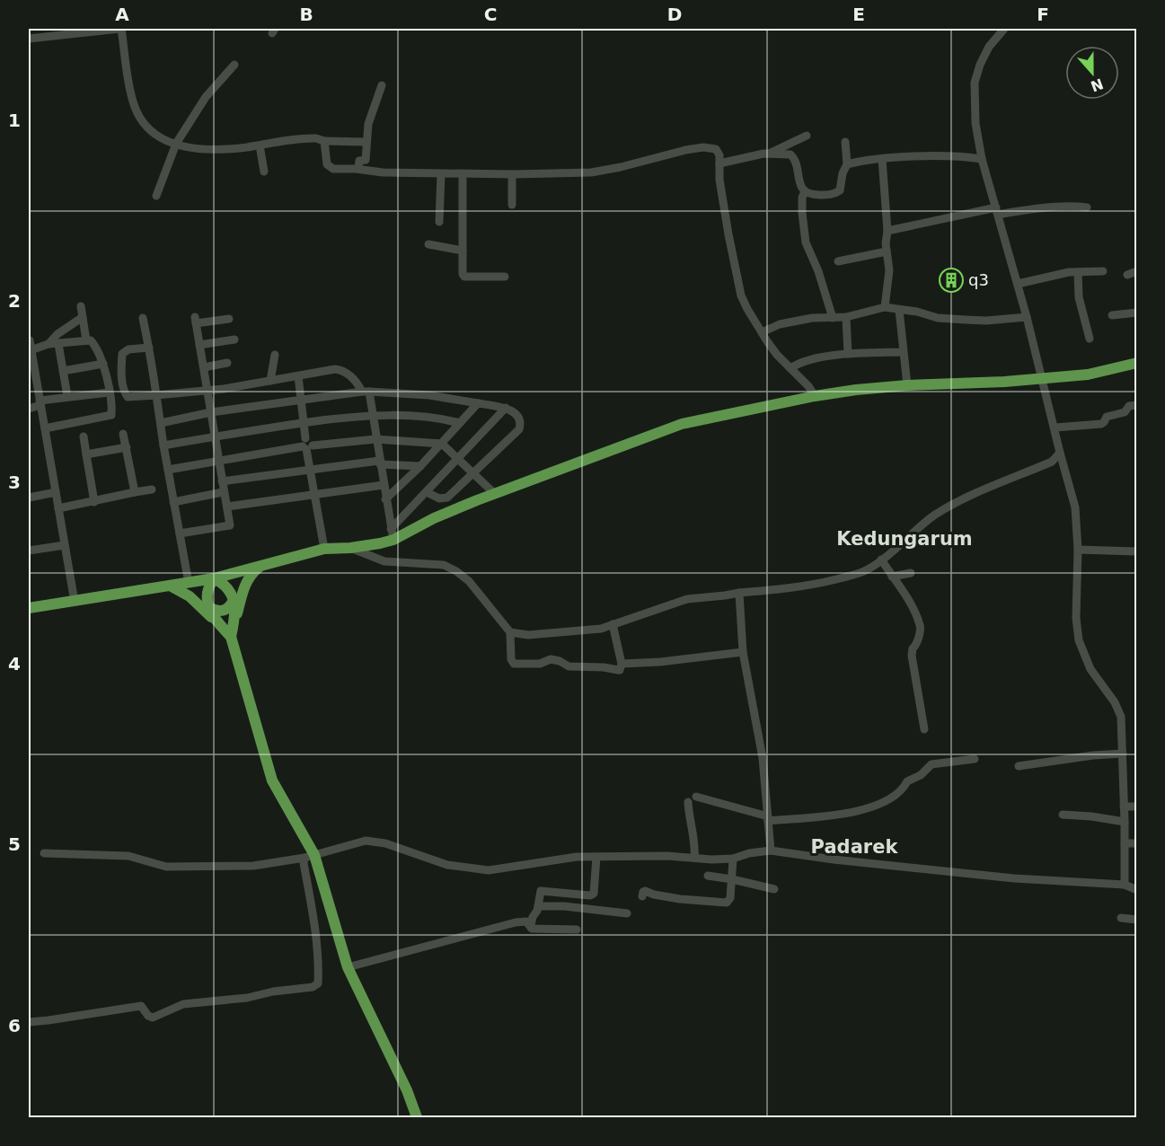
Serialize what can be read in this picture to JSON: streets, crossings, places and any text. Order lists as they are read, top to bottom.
{
  "districts": ["Kedungarum", "Padarek"],
  "places": {
    "building": ["q3"]
  },
  "north": "bottom",
  "grid": {
    "columns": [
      "A",
      "B",
      "C",
      "D",
      "E",
      "F"
    ],
    "rows": [
      "1",
      "2",
      "3",
      "4",
      "5",
      "6"
    ]
  }
}
